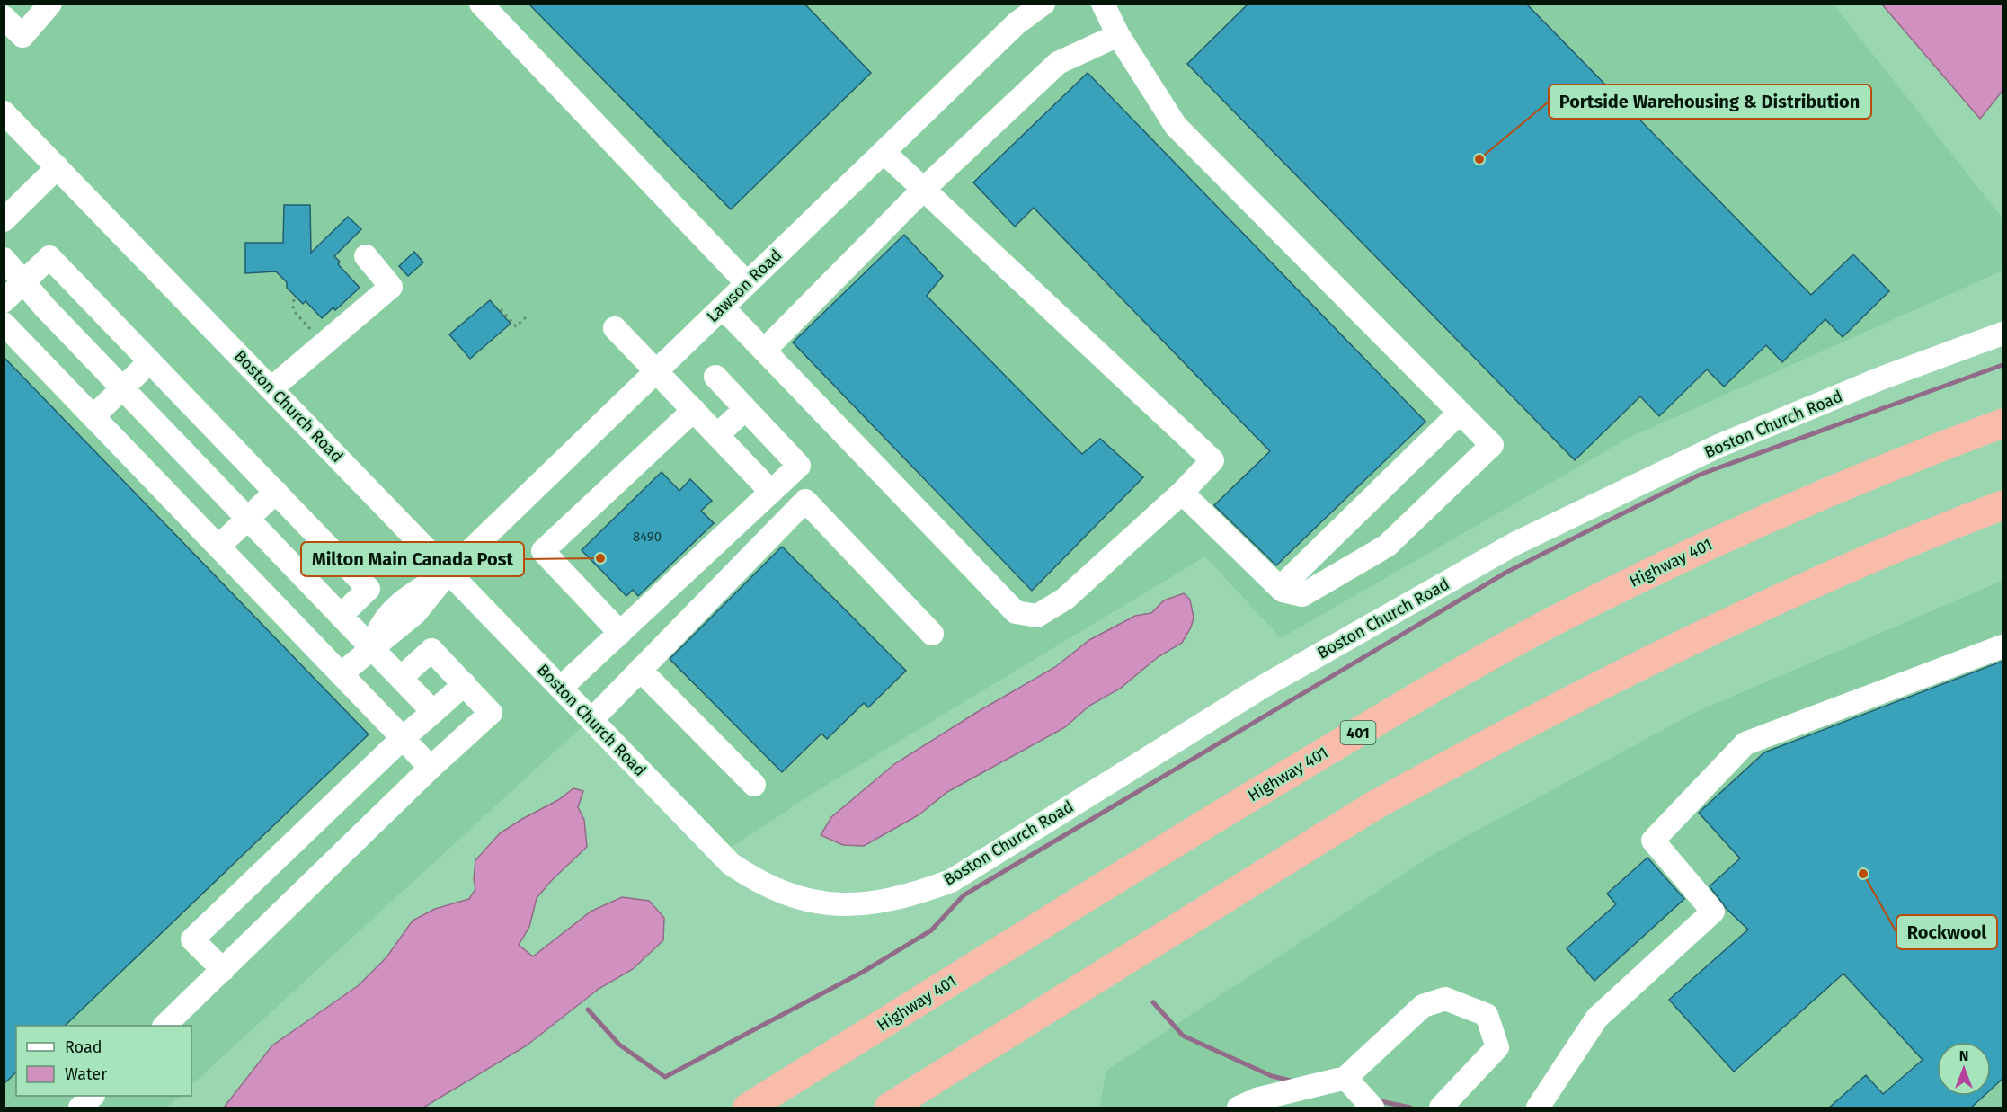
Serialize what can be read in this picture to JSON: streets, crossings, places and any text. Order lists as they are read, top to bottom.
{
  "streets": {
    "highway": ["Highway 401", "401"],
    "street": ["Lawson Road", "Boston Church Road"]
  },
  "crossings": [
    ["Lawson Road", "Boston Church Road"]
  ],
  "places": ["Portside Warehousing & Distribution", "Milton Main Canada Post", "Rockwool"],
  "house_numbers": ["8490"],
  "legend": ["Road", "Water"],
  "north": "top"
}
